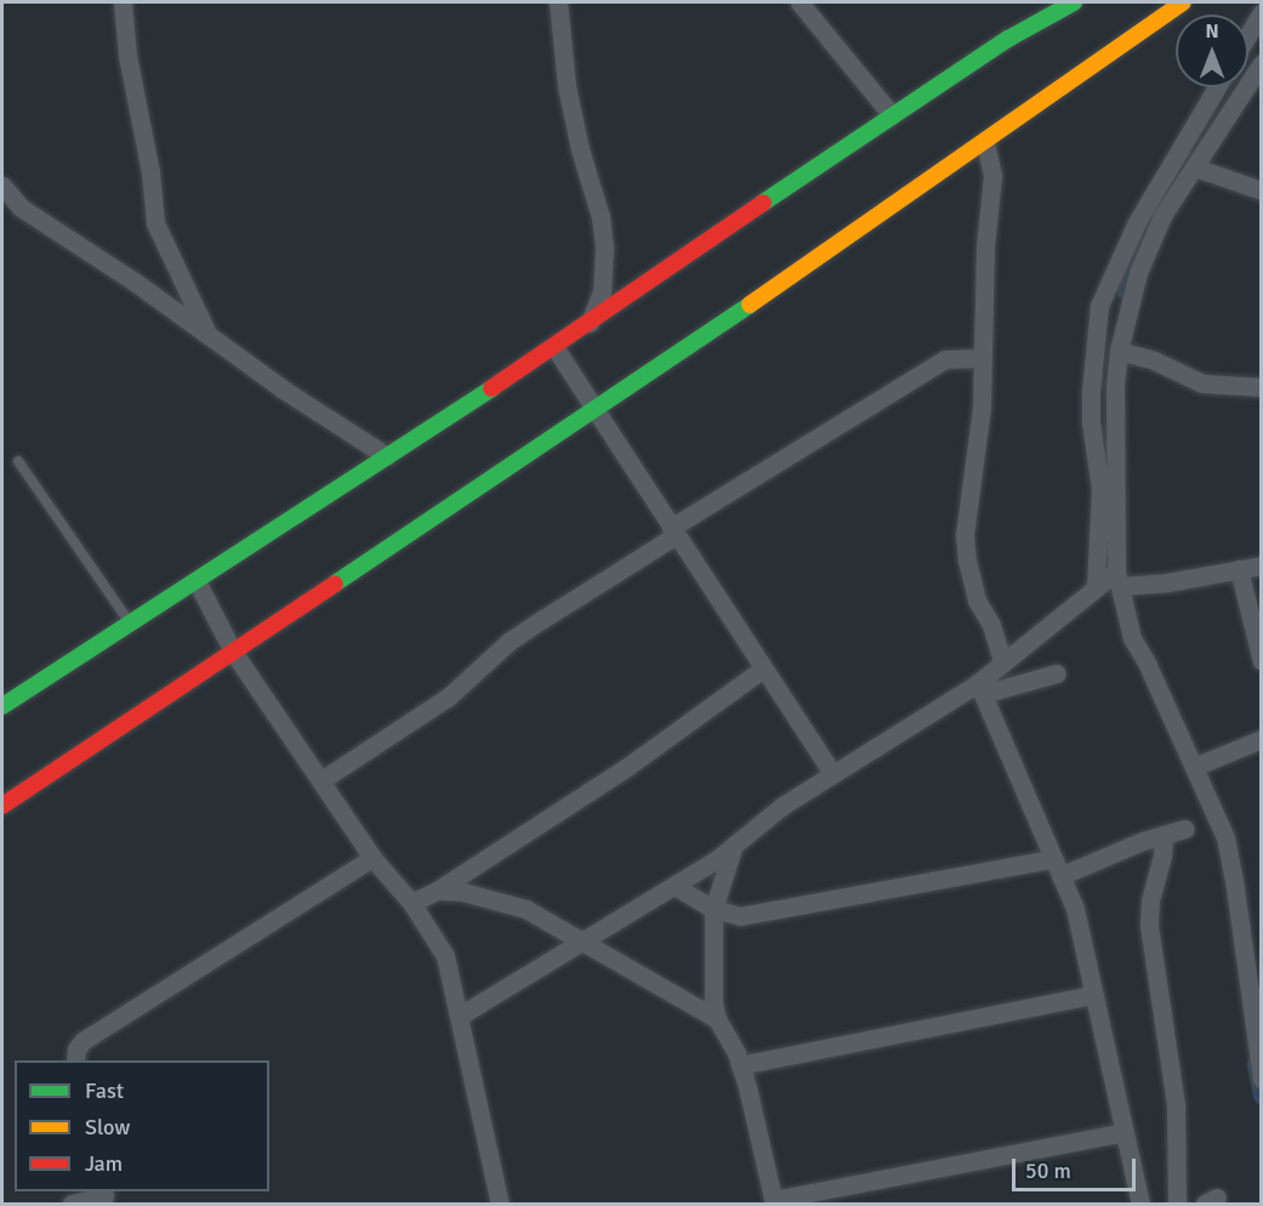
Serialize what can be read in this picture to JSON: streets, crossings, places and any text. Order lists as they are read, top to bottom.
{
  "legend": ["Fast", "Slow", "Jam"],
  "scale_bar": "50 m",
  "north": "top"
}
